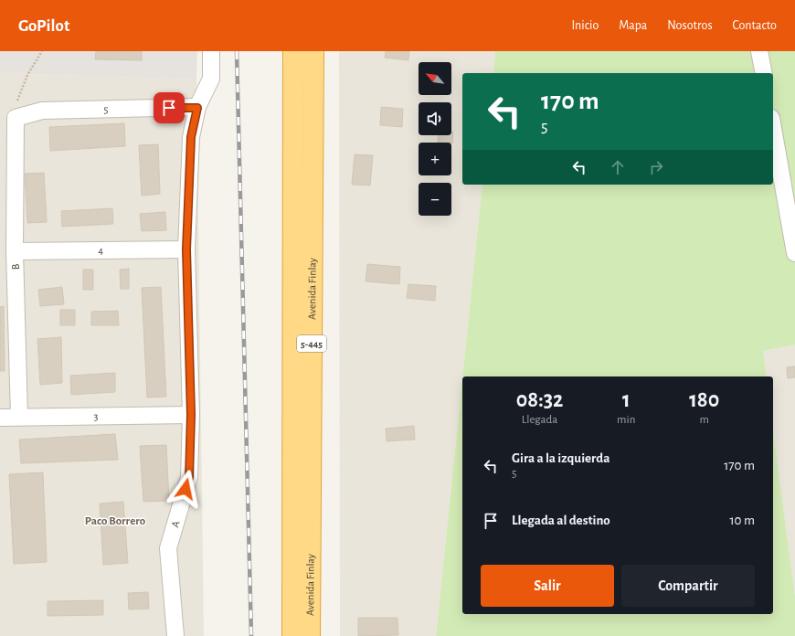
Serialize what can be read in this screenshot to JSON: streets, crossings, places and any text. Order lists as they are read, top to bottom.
{
  "streets": {
    "highway": ["Avenida Finlay", "5-445"],
    "street": [
      "5",
      "4",
      "B",
      "3",
      "A"
    ]
  },
  "crossings": [
    ["5", "B"],
    ["5", "A"],
    ["4", "B"],
    ["4", "A"],
    ["B", "3"],
    ["3", "A"]
  ],
  "districts": ["Paco Borrero"],
  "north": "top left",
  "page": {
    "header": "GoPilot",
    "nav": [
      "Inicio",
      "Mapa",
      "Nosotros",
      "Contacto"
    ],
    "map_buttons": ["+", "−"],
    "turn": ["170 m", "5"],
    "eta": [
      "08:32",
      "Llegada",
      "1",
      "min",
      "180",
      "m"
    ],
    "list": [
      {
        "name": "Gira a la izquierda",
        "note": "5",
        "value": "170 m"
      },
      {
        "name": "Llegada al destino",
        "value": "10 m"
      }
    ],
    "buttons": ["Salir", "Compartir"]
  }
}
